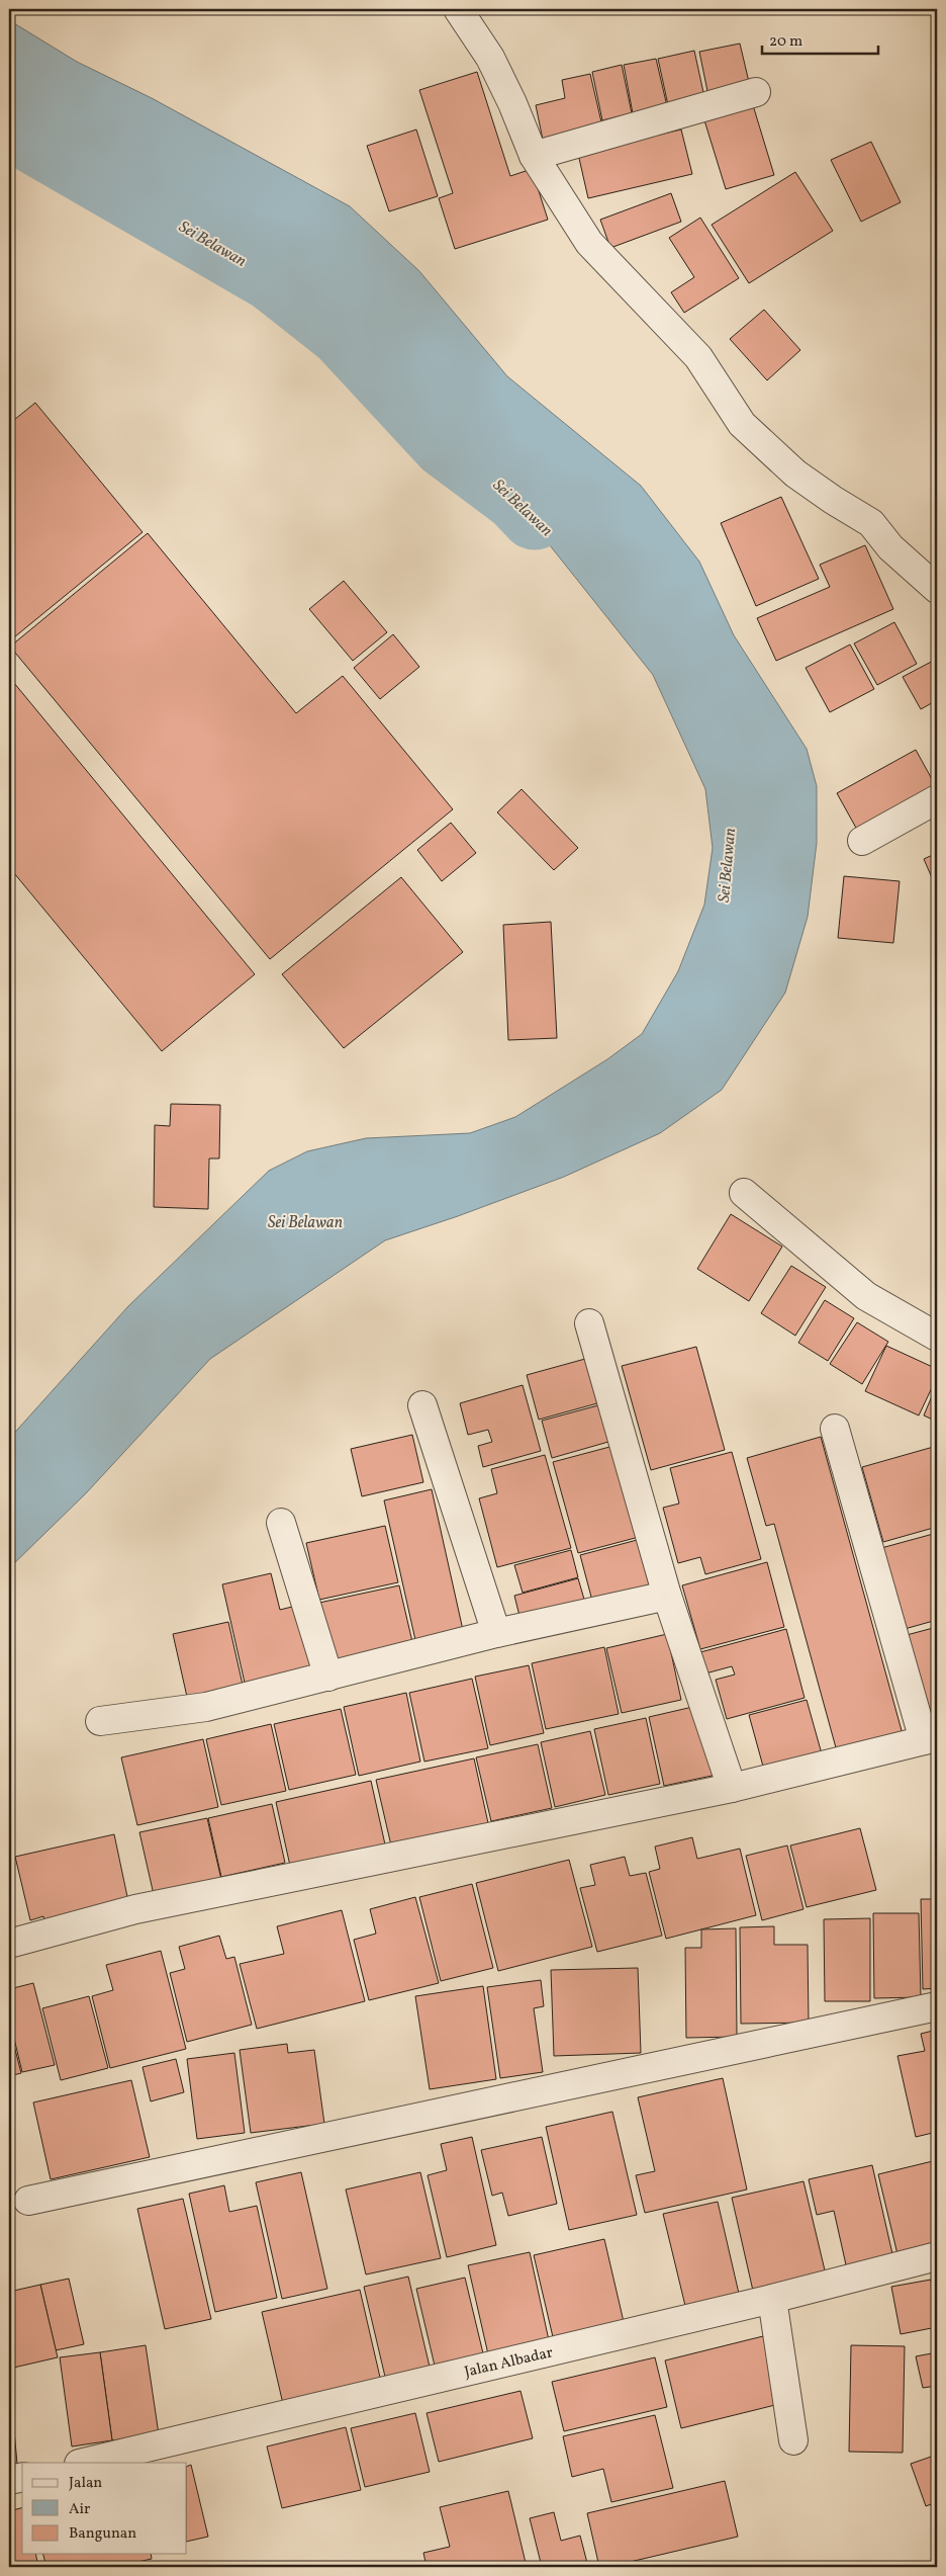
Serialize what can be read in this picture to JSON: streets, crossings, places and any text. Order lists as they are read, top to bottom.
{
  "streets": {
    "street": ["Jalan Albadar"]
  },
  "water": ["Sei Belawan"],
  "legend": ["Jalan", "Air", "Bangunan"],
  "scale_bar": "20 m"
}
